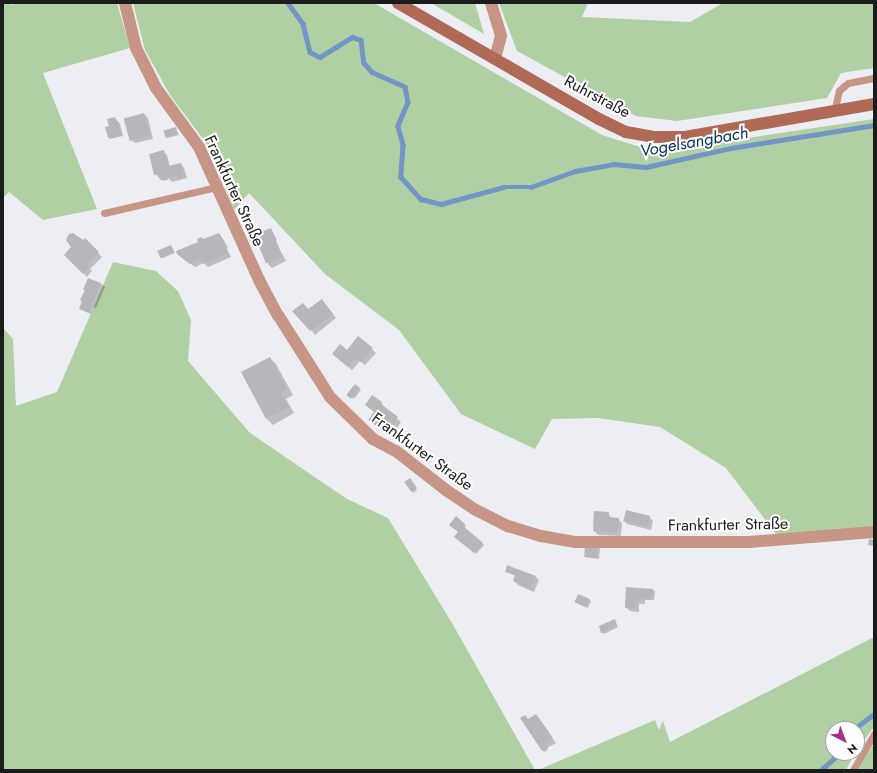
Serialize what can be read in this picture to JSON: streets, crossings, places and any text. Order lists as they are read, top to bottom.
{
  "streets": {
    "main road": ["Ruhrstraße"],
    "street": ["Frankfurter Straße"]
  },
  "water": ["Vogelsangbach"],
  "north": "bottom right"
}
